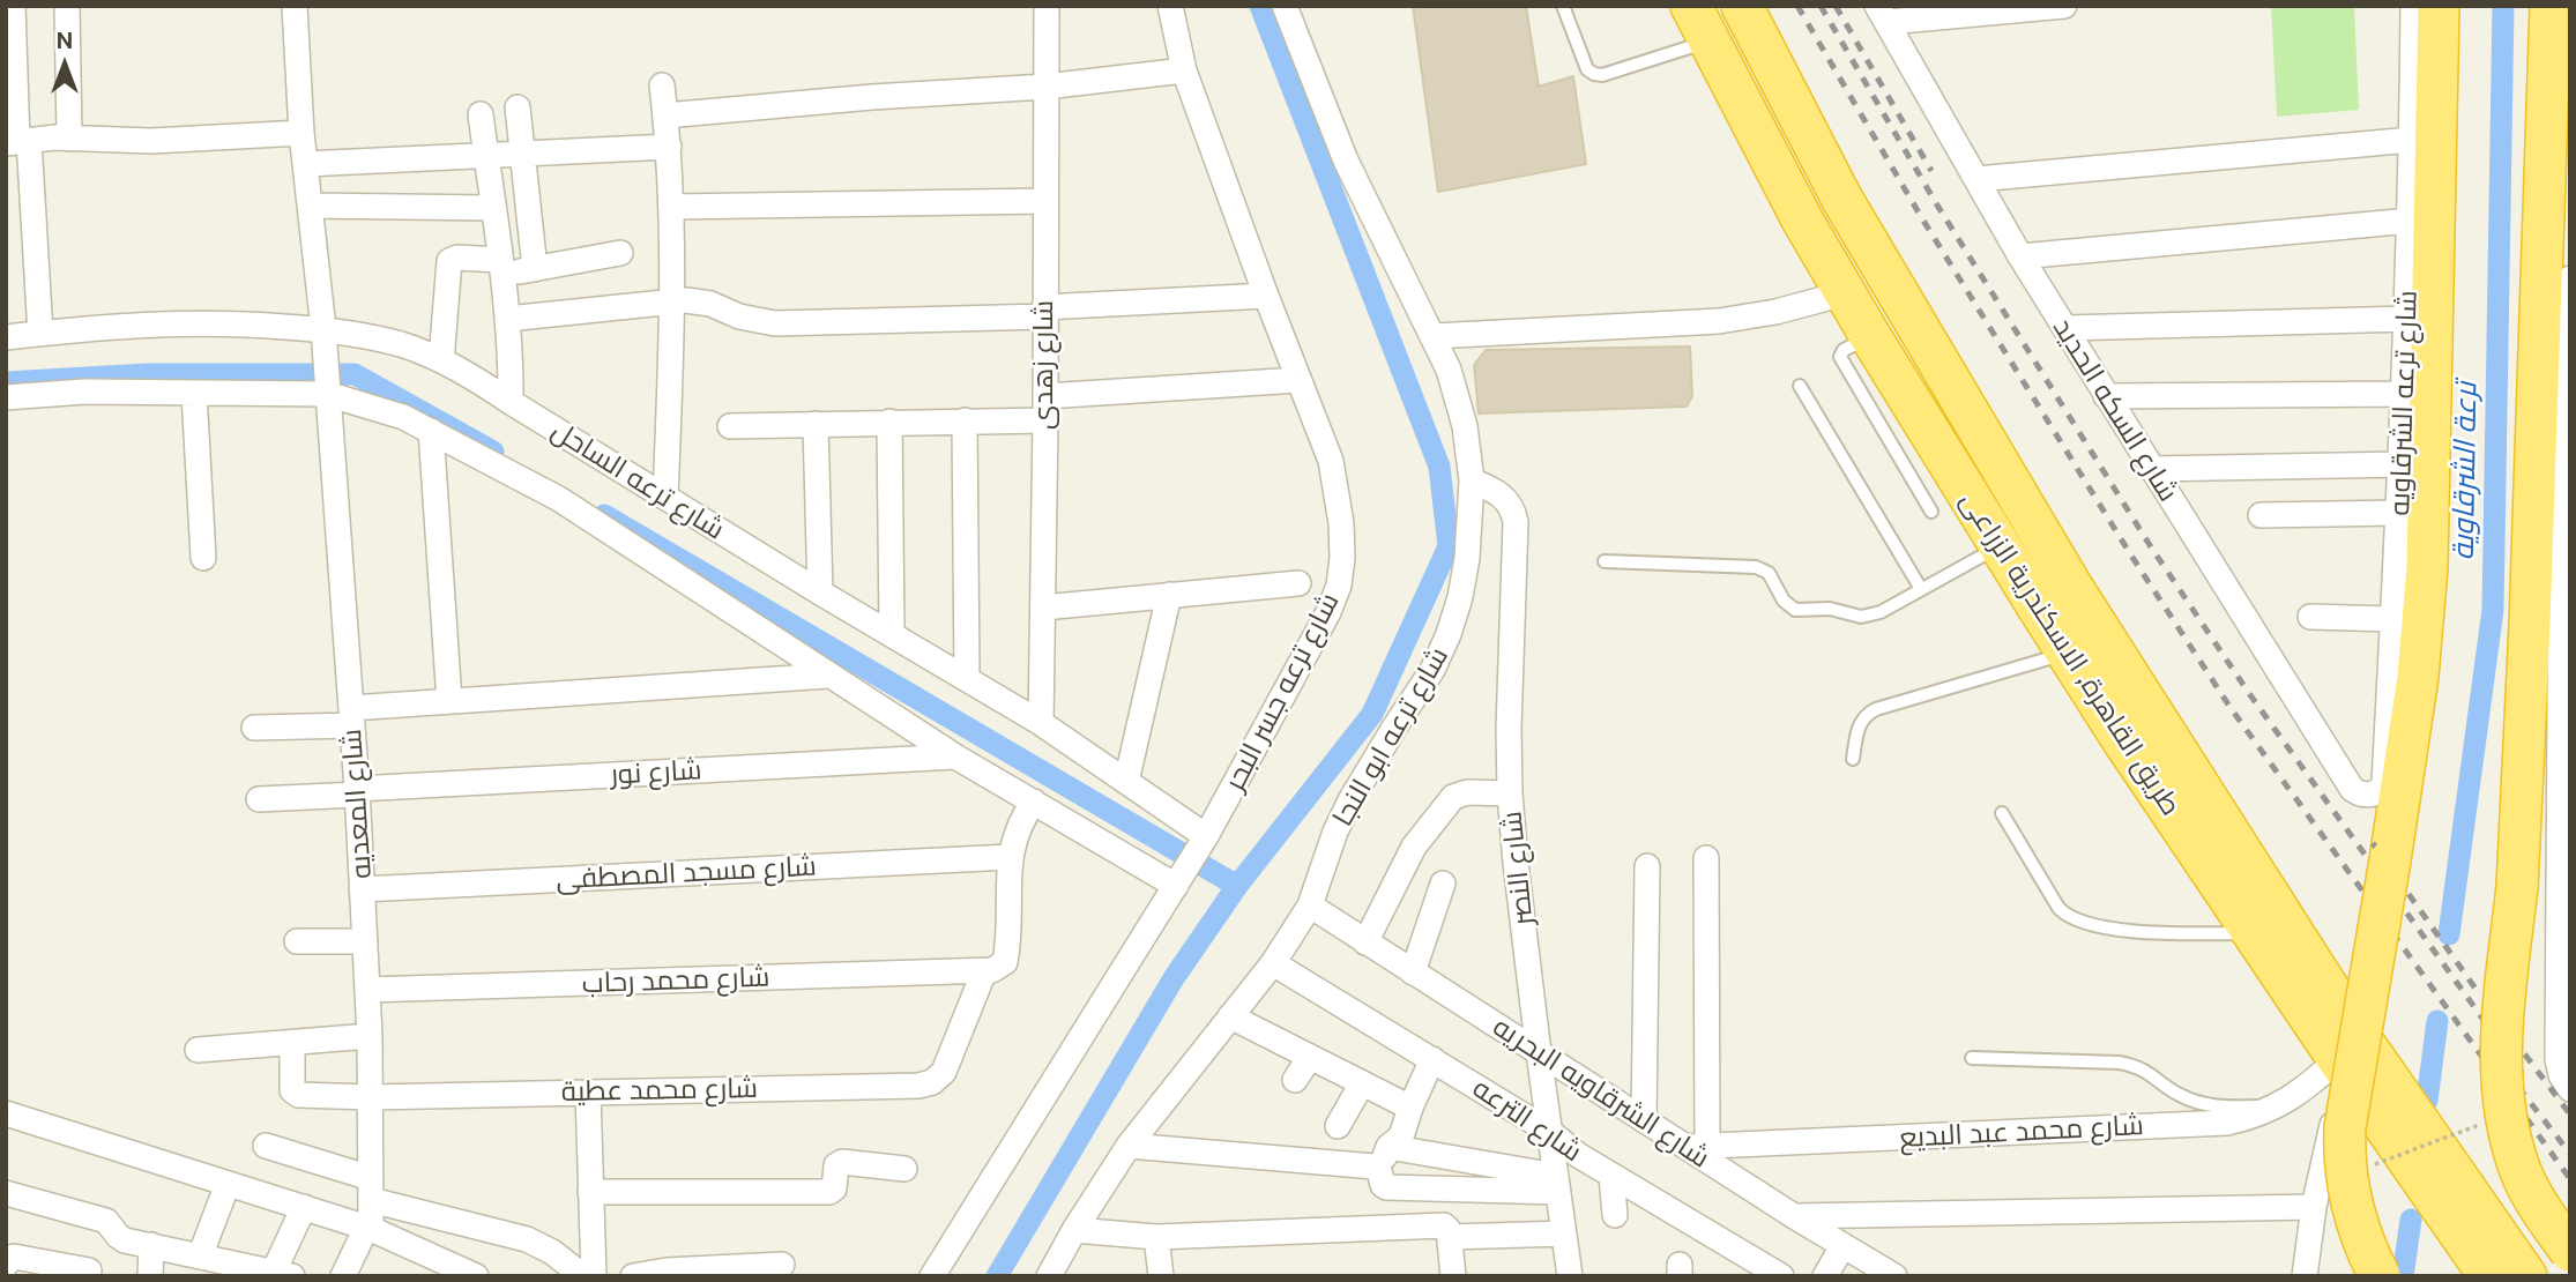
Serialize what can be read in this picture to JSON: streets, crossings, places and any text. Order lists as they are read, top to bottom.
{
  "streets": {
    "highway": ["طريق القاهرة, الاسكندرية الزراعى"],
    "street": [
      "شارع زهدى",
      "شارع ترعه الشرقاويه",
      "شارع السكه الحديد",
      "شارع ترعه الساحل",
      "شارع ترعه جسر البحر",
      "شارع ترعه ابو النجا",
      "شارع نور",
      "شارع المعديه",
      "شارع النصر",
      "شارع مسجد المصطفى",
      "شارع محمد رحاب",
      "شارع محمد عطية",
      "شارع الشرقاويه البحريه",
      "شارع الترعه",
      "شارع محمد عبد البديع"
    ]
  },
  "crossings": [
    ["شارع زهدى", "شارع ترعه الساحل"],
    ["شارع ترعه الشرقاويه", "شارع السكه الحديد"],
    ["شارع ترعه الساحل", "شارع ترعه جسر البحر"],
    ["شارع ترعه الساحل", "شارع نور"],
    ["شارع ترعه الساحل", "شارع المعديه"],
    ["طريق القاهرة, الاسكندرية الزراعى", "شارع محمد عبد البديع"],
    ["شارع ترعه ابو النجا", "شارع النصر"],
    ["شارع ترعه ابو النجا", "شارع الشرقاويه البحريه"],
    ["شارع ترعه ابو النجا", "شارع الترعه"],
    ["شارع نور", "شارع المعديه"],
    ["شارع المعديه", "شارع مسجد المصطفى"],
    ["شارع المعديه", "شارع محمد رحاب"],
    ["شارع المعديه", "شارع محمد عطية"],
    ["شارع النصر", "شارع الشرقاويه البحريه"],
    ["شارع النصر", "شارع الترعه"],
    ["شارع محمد رحاب", "شارع محمد عطية"],
    ["شارع الشرقاويه البحريه", "شارع محمد عبد البديع"]
  ],
  "water": ["ترعة الشرقاوية"],
  "north": "top"
}
